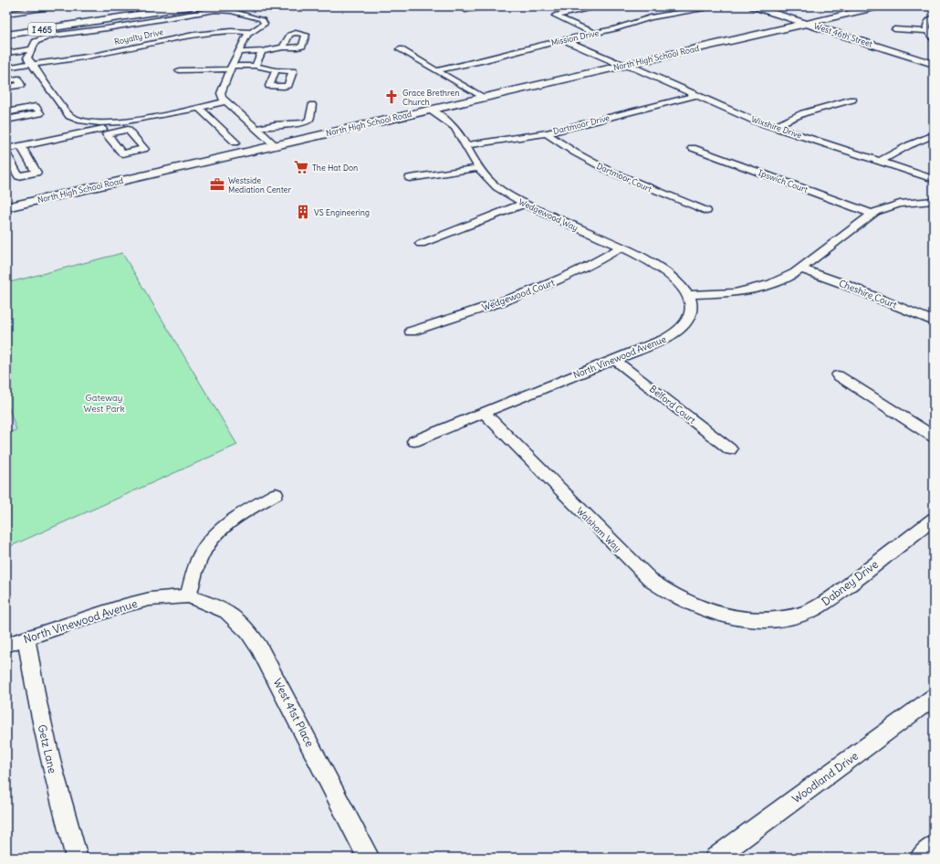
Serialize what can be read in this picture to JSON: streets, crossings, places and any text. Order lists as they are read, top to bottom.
{
  "streets": {
    "highway": ["I 465"],
    "street": [
      "West 46th Street",
      "Royalty Drive",
      "Mission Drive",
      "North High School Road",
      "Dartmoor Drive",
      "Wixshire Drive",
      "Dartmoor Court",
      "Ipswich Court",
      "Wedgewood Way",
      "Cheshire Court",
      "Wedgewood Court",
      "North Vinewood Avenue",
      "Belford Court",
      "Walsham Way",
      "Dabney Drive",
      "West 41st Place",
      "Getz Lane",
      "Woodland Drive"
    ]
  },
  "crossings": [
    ["West 46th Street", "North High School Road"],
    ["Mission Drive", "Wixshire Drive"],
    ["North High School Road", "Wixshire Drive"],
    ["North High School Road", "Wedgewood Way"],
    ["Dartmoor Drive", "Wixshire Drive"],
    ["Dartmoor Drive", "Dartmoor Court"],
    ["Dartmoor Drive", "Wedgewood Way"],
    ["Wedgewood Way", "Wedgewood Court"],
    ["Wedgewood Way", "North Vinewood Avenue"],
    ["North Vinewood Avenue", "Belford Court"],
    ["North Vinewood Avenue", "Walsham Way"],
    ["North Vinewood Avenue", "West 41st Place"],
    ["North Vinewood Avenue", "Getz Lane"],
    ["Walsham Way", "Dabney Drive"]
  ],
  "parks": ["Gateway West Park"],
  "places": {
    "church": ["Grace Brethren Church"],
    "supermarket": ["The Hat Don"],
    "office": ["Westside Mediation Center"],
    "building": ["VS Engineering"]
  }
}
